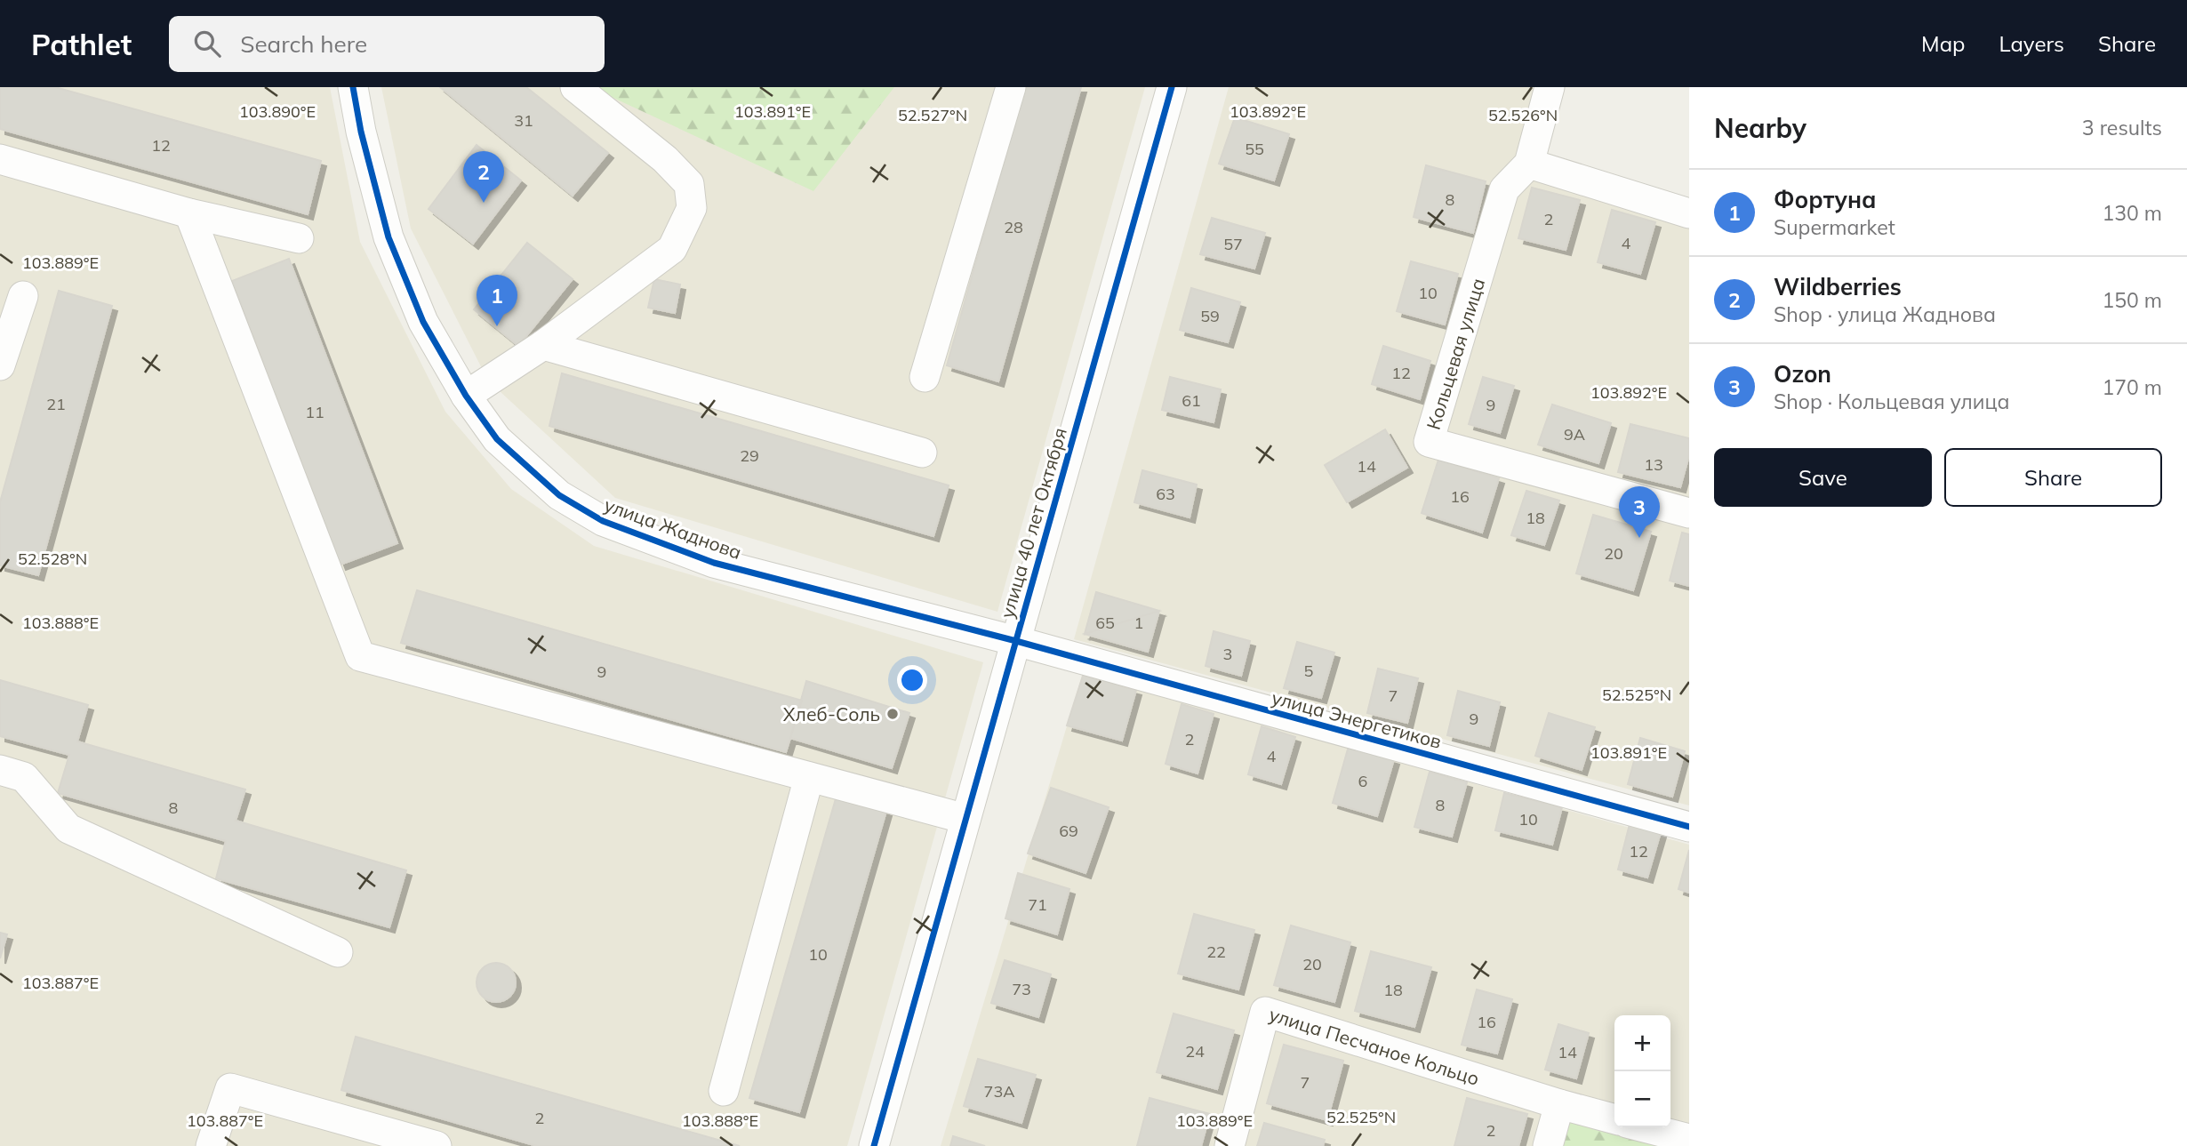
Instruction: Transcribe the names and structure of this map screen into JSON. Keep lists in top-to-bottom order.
{
  "streets": {
    "street": [
      "Кольцевая улица",
      "улица 40 лет Октября",
      "улица Жаднова",
      "улица Энергетиков",
      "улица Песчаное Кольцо"
    ]
  },
  "crossings": [
    ["улица 40 лет Октября", "улица Жаднова"],
    ["улица 40 лет Октября", "улица Энергетиков"],
    ["улица Жаднова", "улица Энергетиков"]
  ],
  "places": ["Хлеб-Соль"],
  "house_numbers": [
    "31",
    "12",
    "55",
    "8",
    "2",
    "28",
    "4",
    "57",
    "10",
    "59",
    "12",
    "61",
    "21",
    "9",
    "11",
    "9А",
    "29",
    "13",
    "14",
    "63",
    "16",
    "18",
    "20",
    "65",
    "1",
    "3",
    "5",
    "9",
    "7",
    "9",
    "2",
    "4",
    "6",
    "8",
    "8",
    "10",
    "69",
    "12",
    "71",
    "22",
    "10",
    "20",
    "73",
    "18",
    "16",
    "24",
    "14",
    "7",
    "73А",
    "2",
    "2"
  ],
  "page": {
    "header": "Pathlet",
    "search": "Search here",
    "nav": ["Map", "Layers", "Share"],
    "heading": ["Nearby", "3 results"],
    "pins": ["2", "1", "3"],
    "list": [
      {
        "mark": "1",
        "name": "Фортуна",
        "note": "Supermarket",
        "value": "130 m"
      },
      {
        "mark": "2",
        "name": "Wildberries",
        "note": "Shop · улица Жаднова",
        "value": "150 m"
      },
      {
        "mark": "3",
        "name": "Ozon",
        "note": "Shop · Кольцевая улица",
        "value": "170 m"
      }
    ],
    "buttons": ["Save", "Share"],
    "map_buttons": ["+", "−"]
  },
  "coordinates": [
    "103.890°E",
    "103.891°E",
    "103.892°E",
    "52.527°N",
    "52.526°N",
    "103.889°E",
    "52.528°N",
    "103.888°E",
    "52.525°N",
    "103.887°E"
  ]
}
